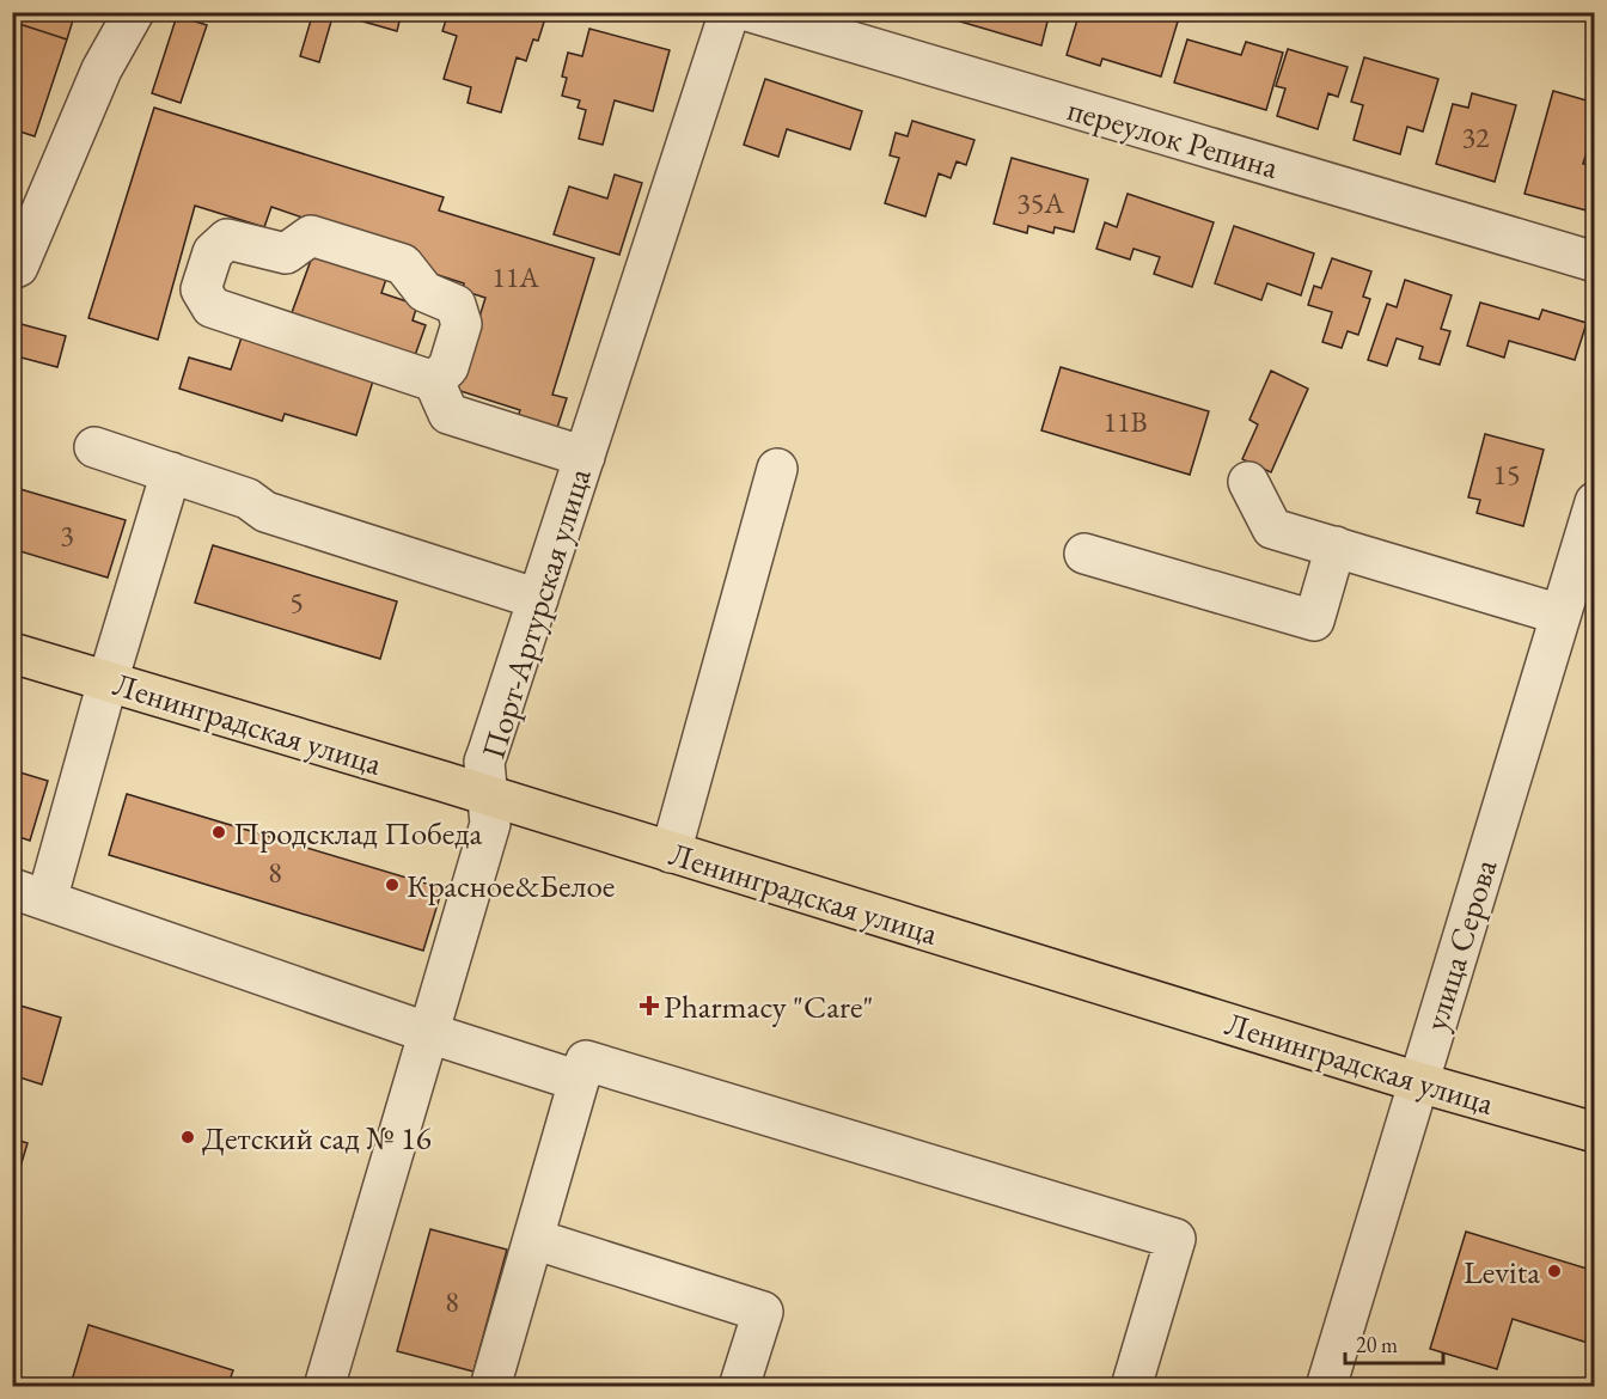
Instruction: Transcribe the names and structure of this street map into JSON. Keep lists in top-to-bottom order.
{
  "streets": {
    "main road": ["Ленинградская улица"],
    "street": ["переулок Репина", "Порт-Артурская улица", "улица Серова"]
  },
  "crossings": [
    ["Порт-Артурская улица", "Ленинградская улица"],
    ["Ленинградская улица", "улица Серова"]
  ],
  "places": {
    "other": [
      "Продсклад Победа",
      "Красное&Белое",
      "Детский сад № 16",
      "Levita"
    ],
    "health": ["Pharmacy \"Care\""]
  },
  "house_numbers": [
    "32",
    "35А",
    "11А",
    "11В",
    "15",
    "3",
    "5",
    "8",
    "8"
  ],
  "scale_bar": "20 m"
}
